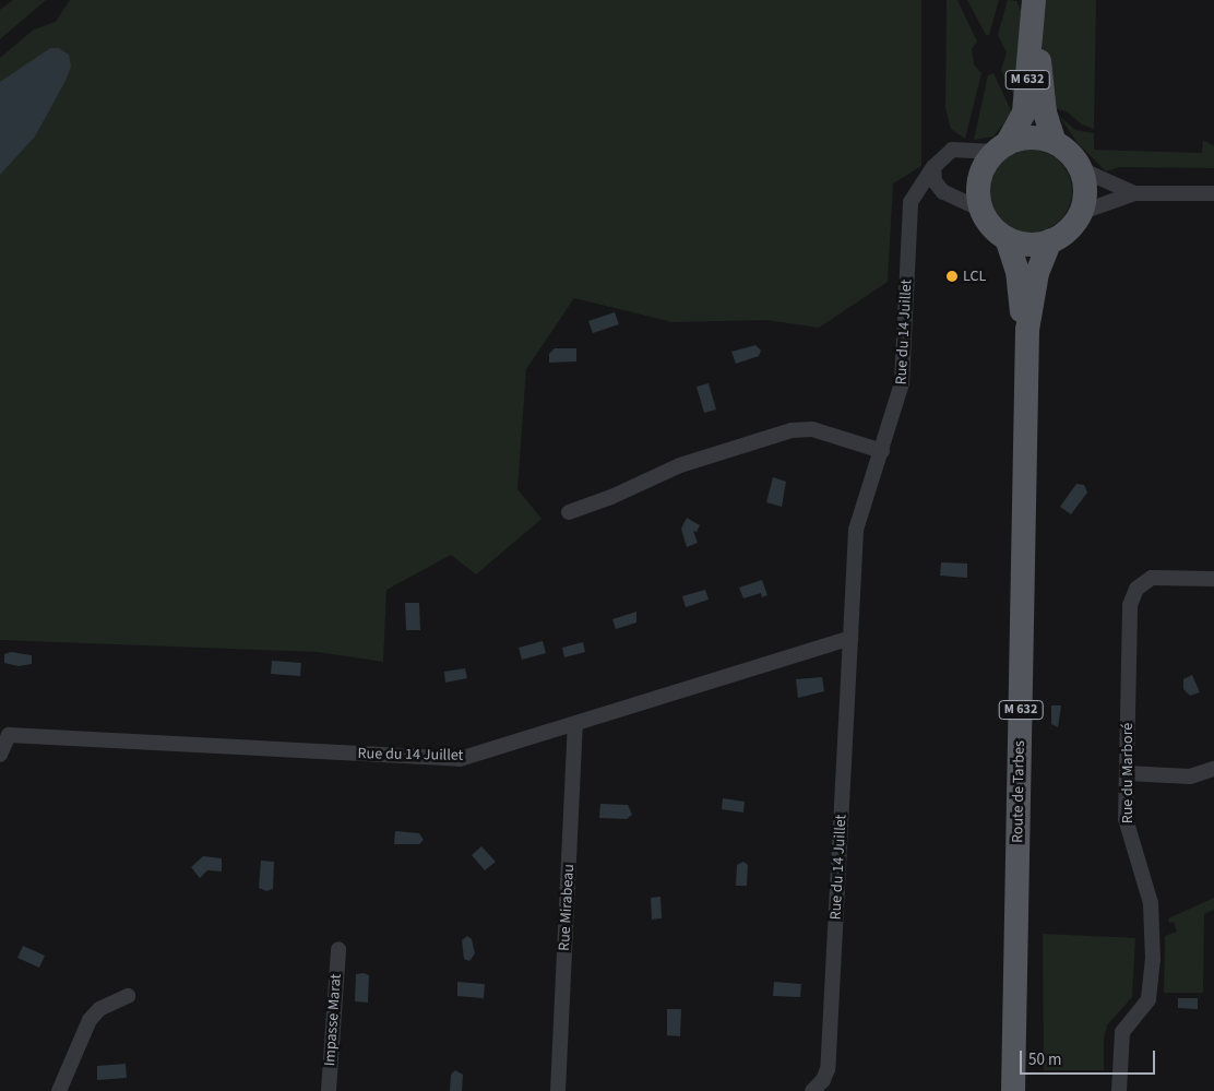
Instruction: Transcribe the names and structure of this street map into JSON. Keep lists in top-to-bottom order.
{
  "streets": {
    "main road": ["M 632", "Route de Tarbes"],
    "street": [
      "Rue du 14 Juillet",
      "Rue du Marboré",
      "Rue Mirabeau",
      "Impasse Marat"
    ]
  },
  "crossings": [
    ["M 632", "Rue du 14 Juillet"],
    ["M 632", "Route de Tarbes"],
    ["Rue du 14 Juillet", "Route de Tarbes"],
    ["Rue du 14 Juillet", "Rue Mirabeau"]
  ],
  "places": ["LCL"],
  "scale_bar": "50 m"
}
